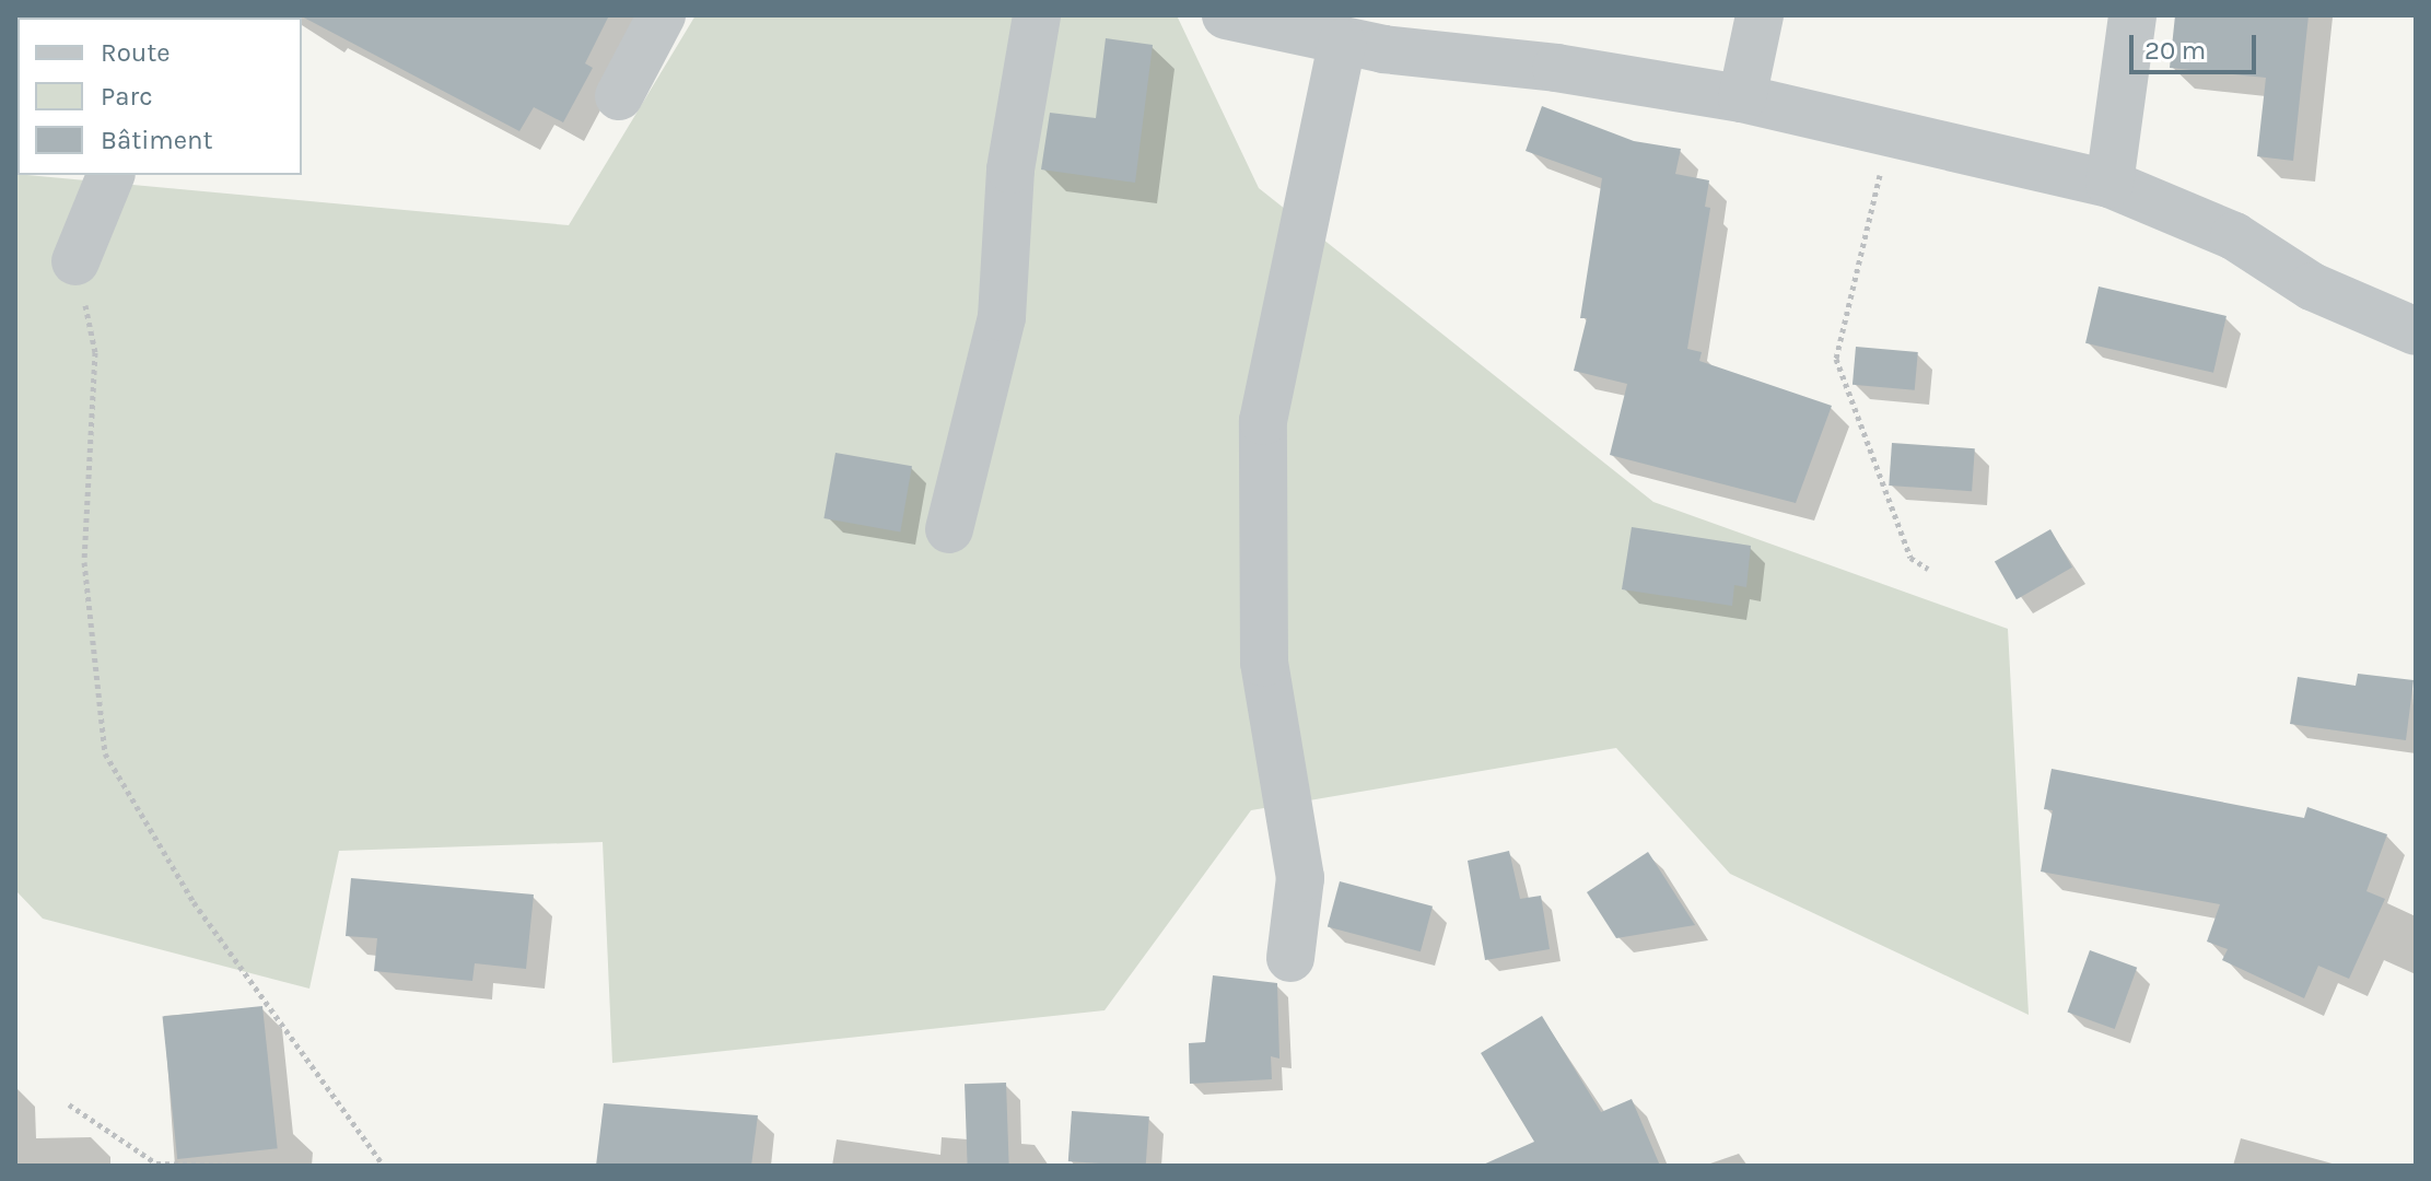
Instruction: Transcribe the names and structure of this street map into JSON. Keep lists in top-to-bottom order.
{
  "legend": ["Route", "Parc", "Bâtiment"],
  "scale_bar": "20 m"
}
